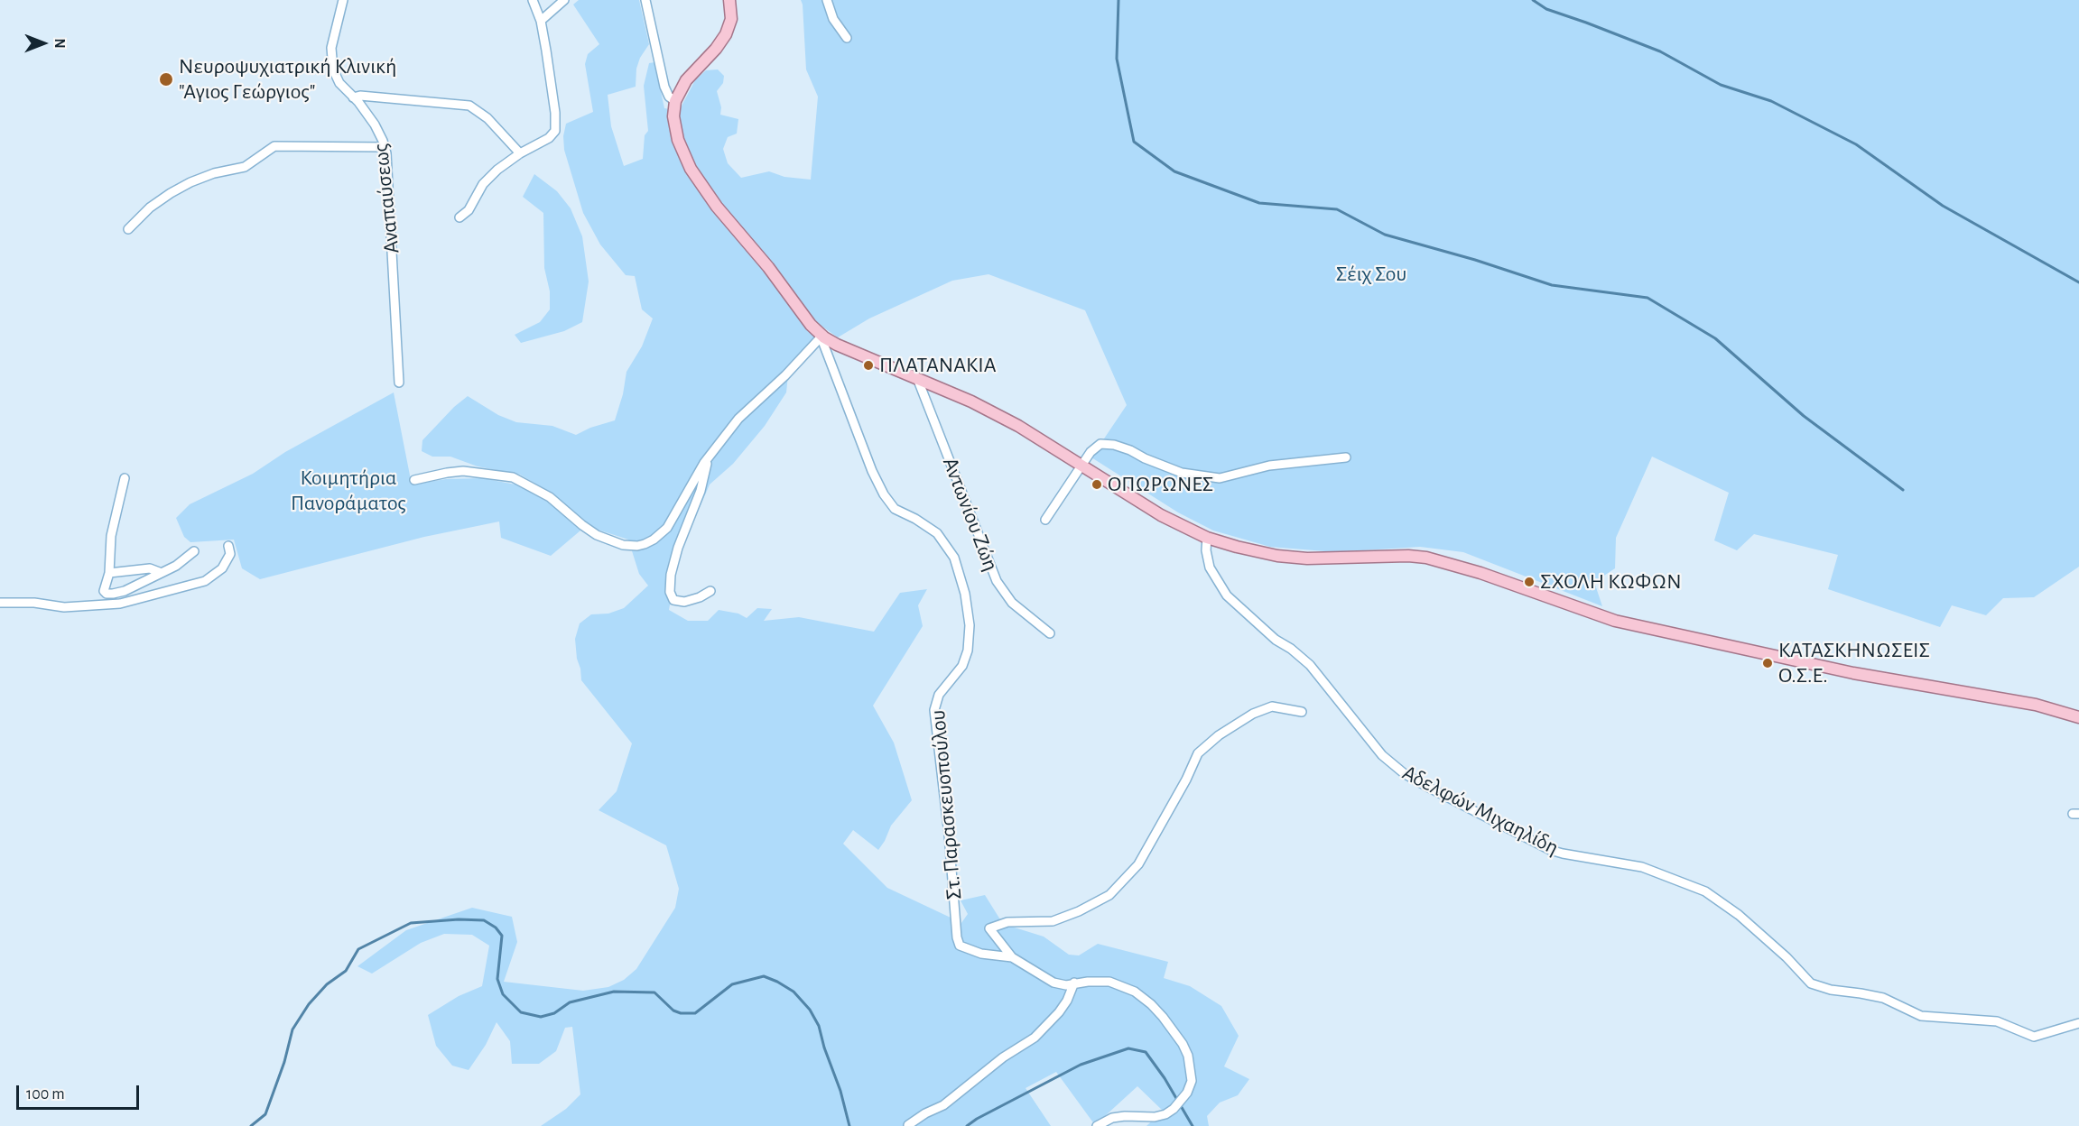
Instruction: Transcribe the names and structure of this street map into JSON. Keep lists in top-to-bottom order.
{
  "streets": {
    "street": [
      "Αναπαύσεως",
      "Αντωνίου Ζώη",
      "Στ. Παρασκευοπούλου",
      "Αδελφών Μιχαηλίδη"
    ]
  },
  "parks": ["Σέιχ Σου", "Κοιμητήρια Πανοράματος"],
  "places": [
    "Νευροψυχιατρική Κλινική \"Αγιος Γεώργιος\"",
    "ΠΛΑΤΑΝΑΚΙΑ",
    "ΟΠΩΡΩΝΕΣ",
    "ΣΧΟΛΗ ΚΩΦΩΝ",
    "ΚΑΤΑΣΚΗΝΩΣΕΙΣ Ο.Σ.Ε."
  ],
  "scale_bar": "100 m",
  "north": "right"
}
